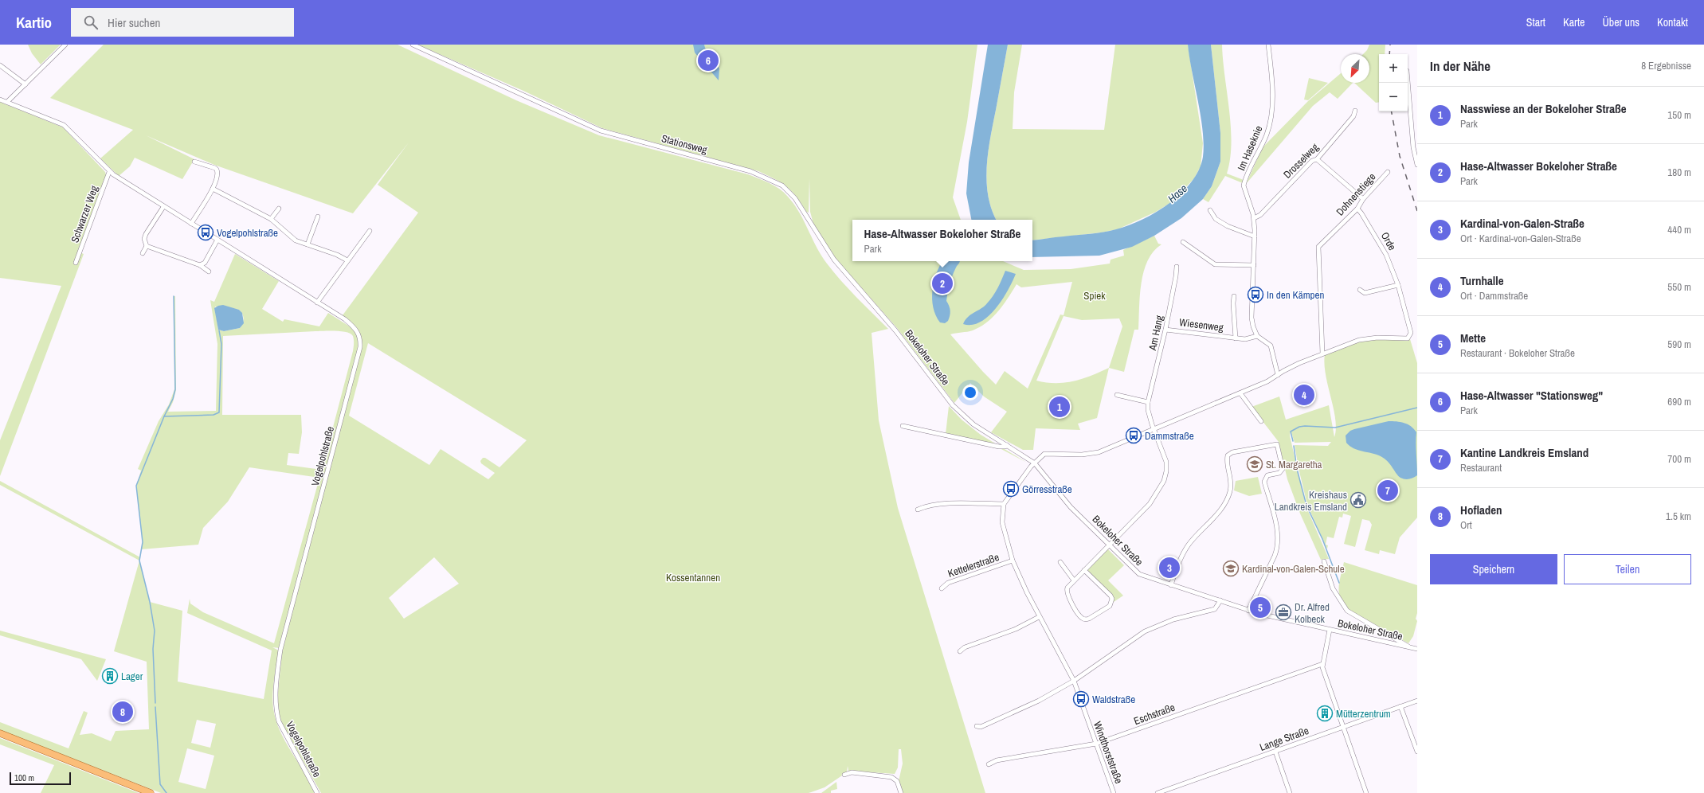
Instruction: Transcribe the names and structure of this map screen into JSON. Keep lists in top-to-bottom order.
{
  "streets": {
    "street": [
      "Stationsweg",
      "Im Haseknie",
      "Drosselweg",
      "Dohnenstiege",
      "Schwarzer Weg",
      "Orde",
      "Wiesenweg",
      "Am Hang",
      "Bokeloher Straße",
      "Vogelpohlstraße",
      "Kettelerstraße",
      "Eschstraße",
      "Lange Straße",
      "Windthorststraße"
    ]
  },
  "crossings": [
    ["Stationsweg", "Bokeloher Straße"],
    ["Im Haseknie", "Drosselweg"],
    ["Dohnenstiege", "Orde"],
    ["Schwarzer Weg", "Vogelpohlstraße"],
    ["Wiesenweg", "Am Hang"],
    ["Am Hang", "Bokeloher Straße"],
    ["Eschstraße", "Windthorststraße"]
  ],
  "water": ["Hase"],
  "parks": ["Spiek", "Kossentannen"],
  "places": {
    "bus stop": [
      "Vogelpohlstraße",
      "In den Kämpen",
      "Dammstraße",
      "Görresstraße",
      "Waldstraße"
    ],
    "school or university": ["St. Margaretha", "Kardinal-von-Galen-Schule"],
    "public building": ["Kreishaus Landkreis Emsland"],
    "office": ["Dr. Alfred Kolbeck"],
    "building": ["Lager", "Mütterzentrum"]
  },
  "scale_bar": "100 m",
  "north": "bottom left",
  "page": {
    "header": "Kartio",
    "search": "Hier suchen",
    "nav": [
      "Start",
      "Karte",
      "Über uns",
      "Kontakt"
    ],
    "heading": ["In der Nähe", "8 Ergebnisse"],
    "pins": [
      "6",
      "2",
      "4",
      "1",
      "7",
      "3",
      "5",
      "8"
    ],
    "map_buttons": ["+", "−"],
    "list": [
      {
        "mark": "1",
        "name": "Nasswiese an der Bokeloher Straße",
        "note": "Park",
        "value": "150 m"
      },
      {
        "mark": "2",
        "name": "Hase-Altwasser Bokeloher Straße",
        "note": "Park",
        "value": "180 m"
      },
      {
        "mark": "3",
        "name": "Kardinal-von-Galen-Straße",
        "note": "Ort · Kardinal-von-Galen-Straße",
        "value": "440 m"
      },
      {
        "mark": "4",
        "name": "Turnhalle",
        "note": "Ort · Dammstraße",
        "value": "550 m"
      },
      {
        "mark": "5",
        "name": "Mette",
        "note": "Restaurant · Bokeloher Straße",
        "value": "590 m"
      },
      {
        "mark": "6",
        "name": "Hase-Altwasser \"Stationsweg\"",
        "note": "Park",
        "value": "690 m"
      },
      {
        "mark": "7",
        "name": "Kantine Landkreis Emsland",
        "note": "Restaurant",
        "value": "700 m"
      },
      {
        "mark": "8",
        "name": "Hofladen",
        "note": "Ort",
        "value": "1.5 km"
      }
    ],
    "popup": ["Hase-Altwasser Bokeloher Straße", "Park"],
    "buttons": ["Speichern", "Teilen"],
    "scale": "100 m"
  }
}
